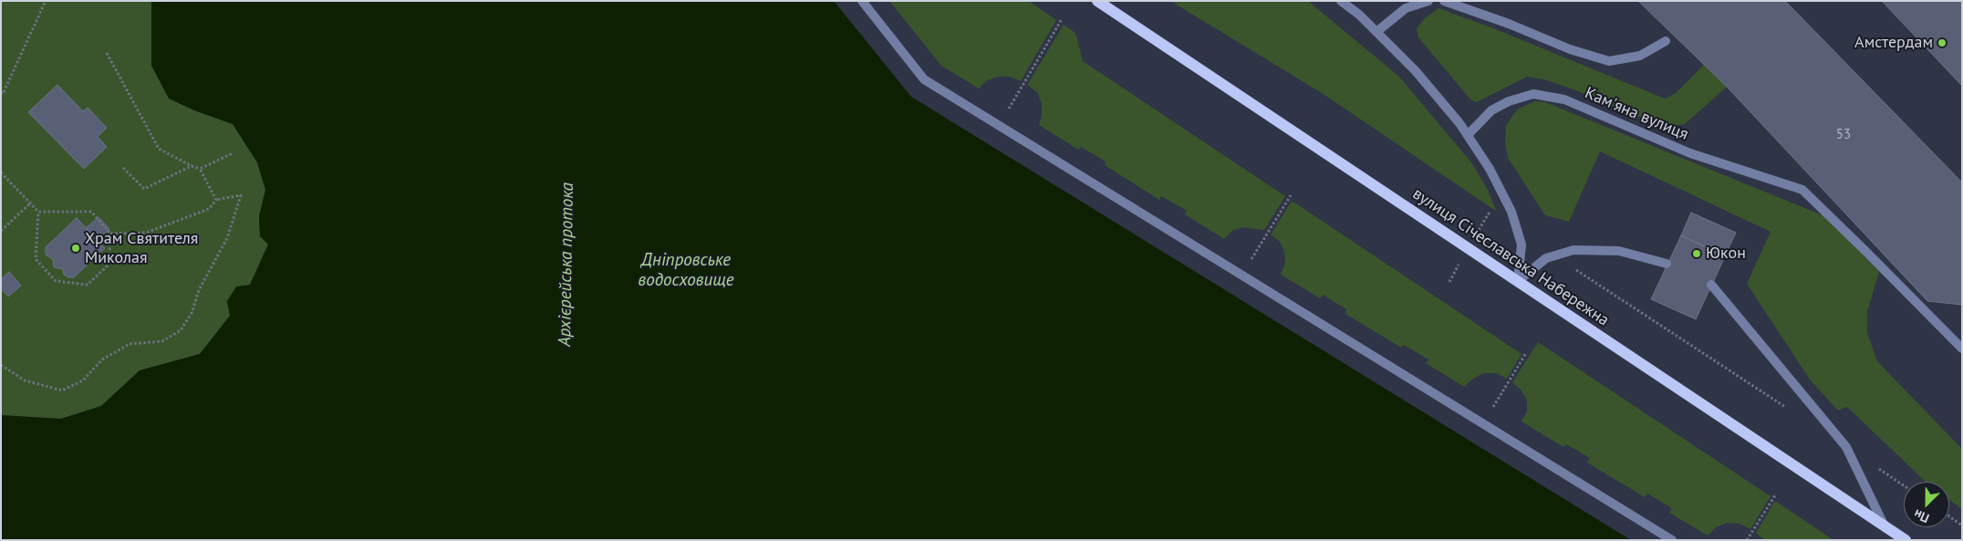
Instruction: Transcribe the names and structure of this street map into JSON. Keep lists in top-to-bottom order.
{
  "streets": {
    "main road": ["вулиця Січеславська Набережна"],
    "street": ["Кам'яна вулиця"]
  },
  "water": ["Дніпровське водосховище", "Архієрейська протока"],
  "places": ["Амстердам", "Храм Святителя Миколая", "Юкон"],
  "house_numbers": ["53"],
  "north": "bottom left"
}
